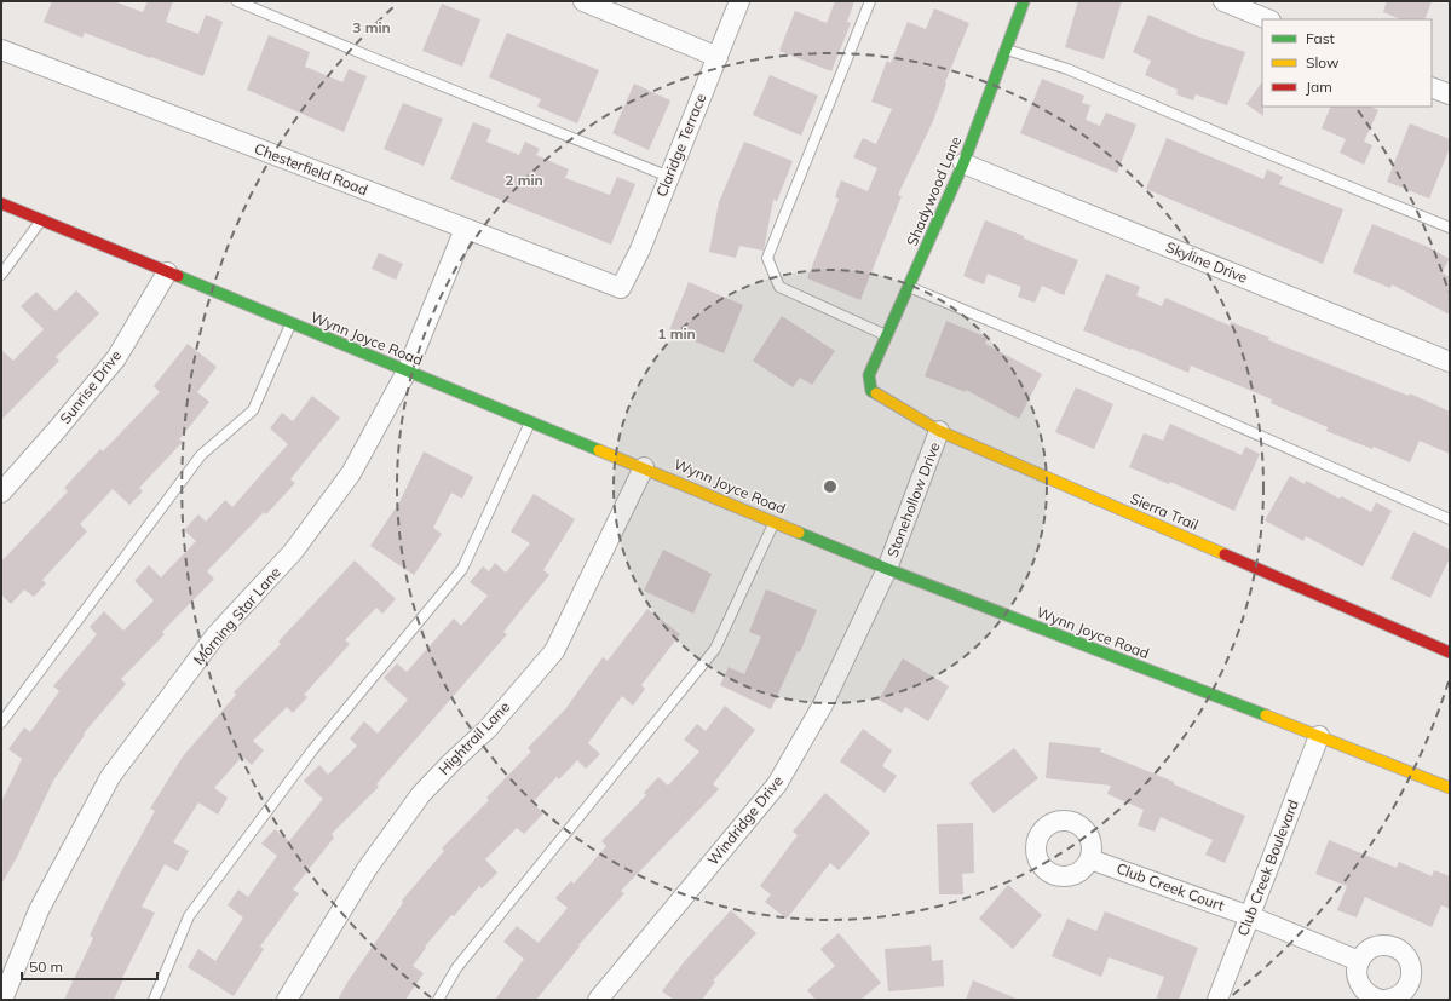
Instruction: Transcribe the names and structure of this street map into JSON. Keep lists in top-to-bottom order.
{
  "streets": {
    "street": [
      "Claridge Terrace",
      "Chesterfield Road",
      "Shadywood Lane",
      "Skyline Drive",
      "Wynn Joyce Road",
      "Sunrise Drive",
      "Stonehollow Drive",
      "Sierra Trail",
      "Morning Star Lane",
      "Hightrail Lane",
      "Windridge Drive",
      "Club Creek Boulevard",
      "Club Creek Court"
    ]
  },
  "crossings": [
    ["Claridge Terrace", "Chesterfield Road"],
    ["Chesterfield Road", "Morning Star Lane"],
    ["Shadywood Lane", "Skyline Drive"],
    ["Shadywood Lane", "Sierra Trail"],
    ["Wynn Joyce Road", "Sunrise Drive"],
    ["Wynn Joyce Road", "Stonehollow Drive"],
    ["Wynn Joyce Road", "Morning Star Lane"],
    ["Wynn Joyce Road", "Hightrail Lane"],
    ["Wynn Joyce Road", "Windridge Drive"],
    ["Wynn Joyce Road", "Club Creek Boulevard"],
    ["Stonehollow Drive", "Sierra Trail"],
    ["Stonehollow Drive", "Windridge Drive"],
    ["Club Creek Boulevard", "Club Creek Court"]
  ],
  "legend": ["Fast", "Slow", "Jam"],
  "scale_bar": "50 m",
  "rings": ["3 min", "2 min", "1 min"]
}
